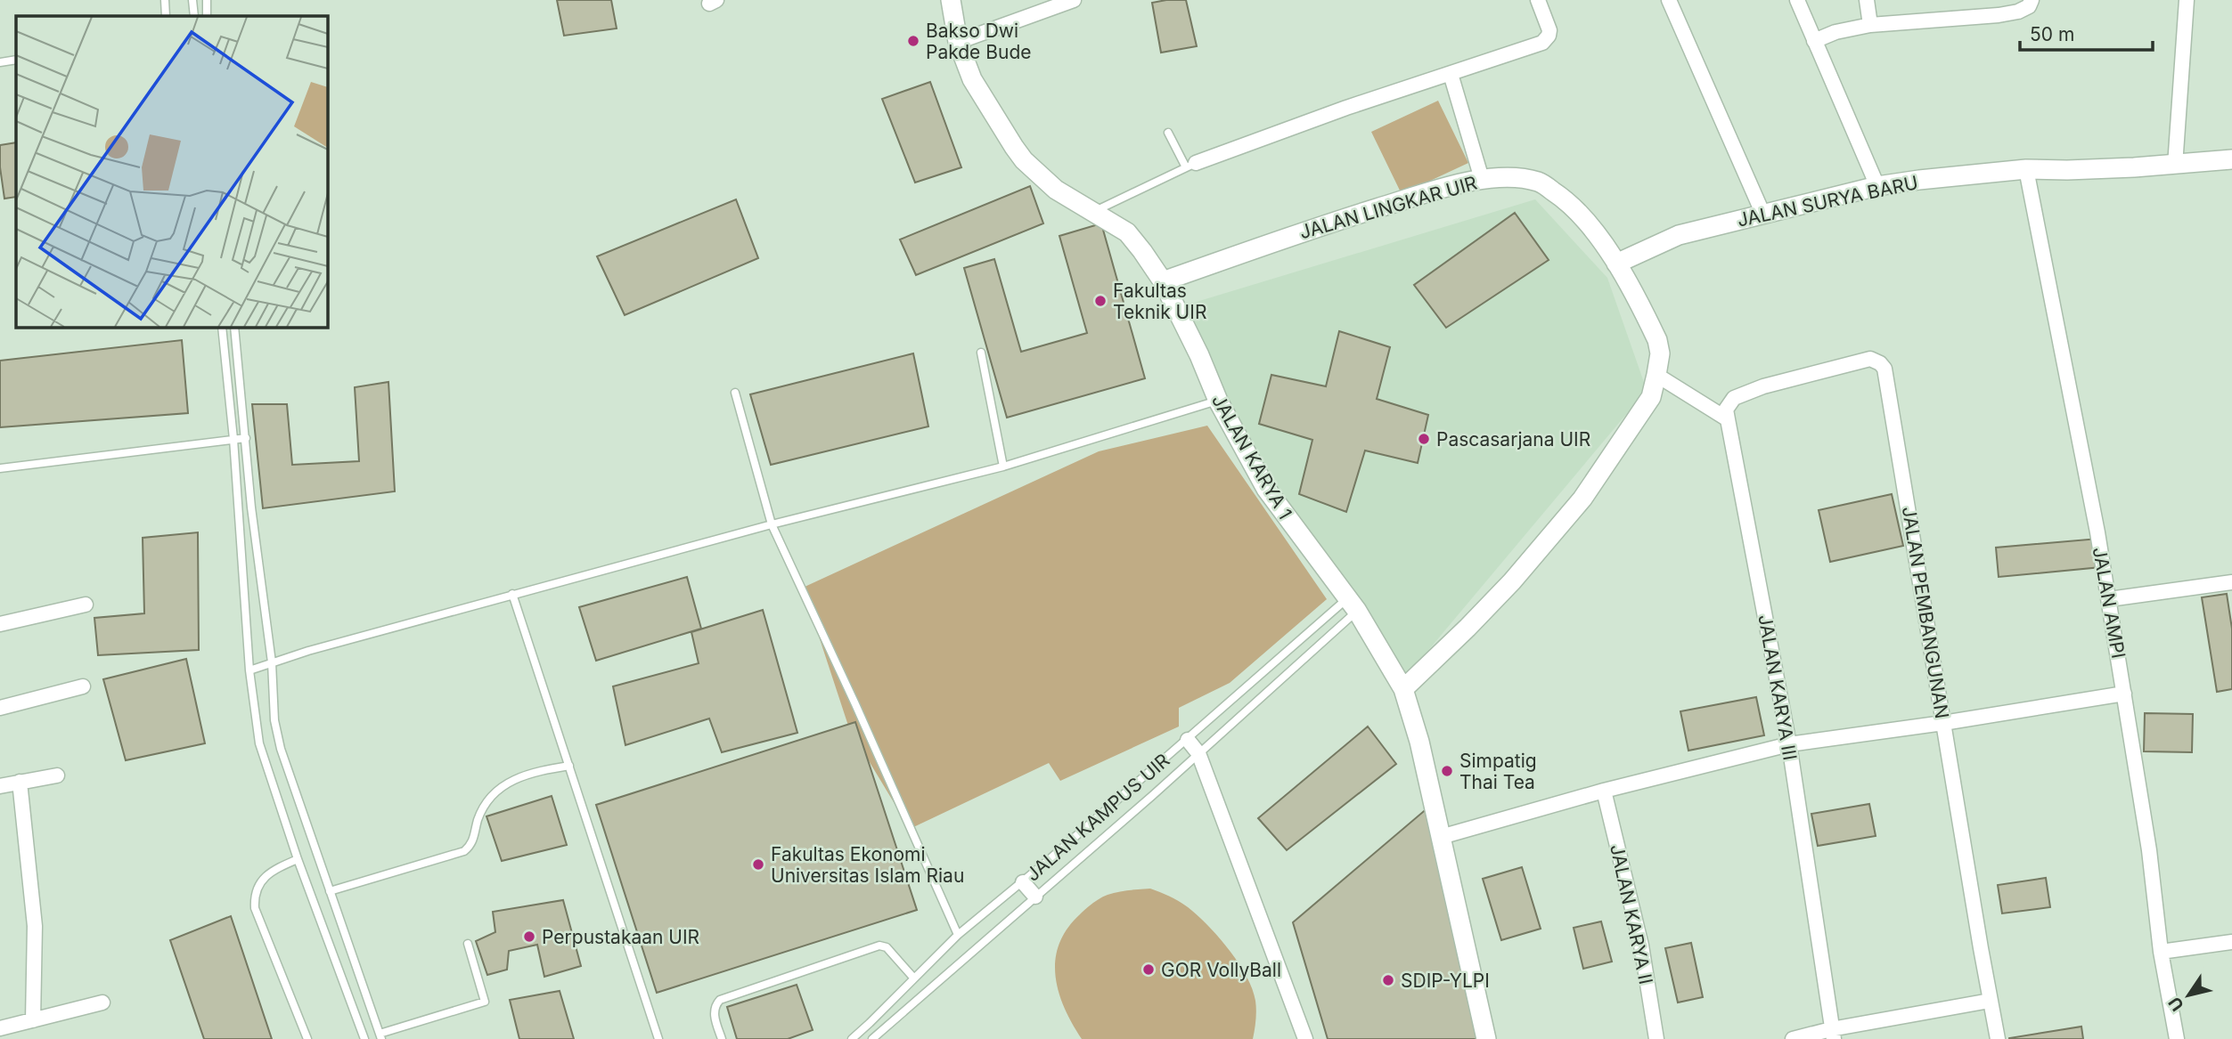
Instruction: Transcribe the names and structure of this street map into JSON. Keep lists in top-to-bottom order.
{
  "streets": {
    "street": [
      "JALAN SURYA BARU",
      "JALAN LINGKAR UIR",
      "JALAN KARYA 1",
      "JALAN AMPI",
      "JALAN PEMBANGUNAN",
      "JALAN KARYA III",
      "JALAN KARYA II"
    ],
    "lane": ["JALAN KAMPUS UIR"]
  },
  "crossings": [
    ["JALAN SURYA BARU", "JALAN LINGKAR UIR"],
    ["JALAN SURYA BARU", "JALAN AMPI"],
    ["JALAN LINGKAR UIR", "JALAN KARYA 1"],
    ["JALAN KARYA 1", "JALAN KAMPUS UIR"],
    ["JALAN PEMBANGUNAN", "JALAN KARYA III"]
  ],
  "places": [
    "Bakso Dwi Pakde Bude",
    "Fakultas Teknik UIR",
    "Pascasarjana UIR",
    "Simpatig Thai Tea",
    "Fakultas Ekonomi Universitas Islam Riau",
    "Perpustakaan UIR",
    "GOR VollyBall",
    "SDIP-YLPI"
  ],
  "scale_bar": "50 m",
  "north": "bottom left"
}
